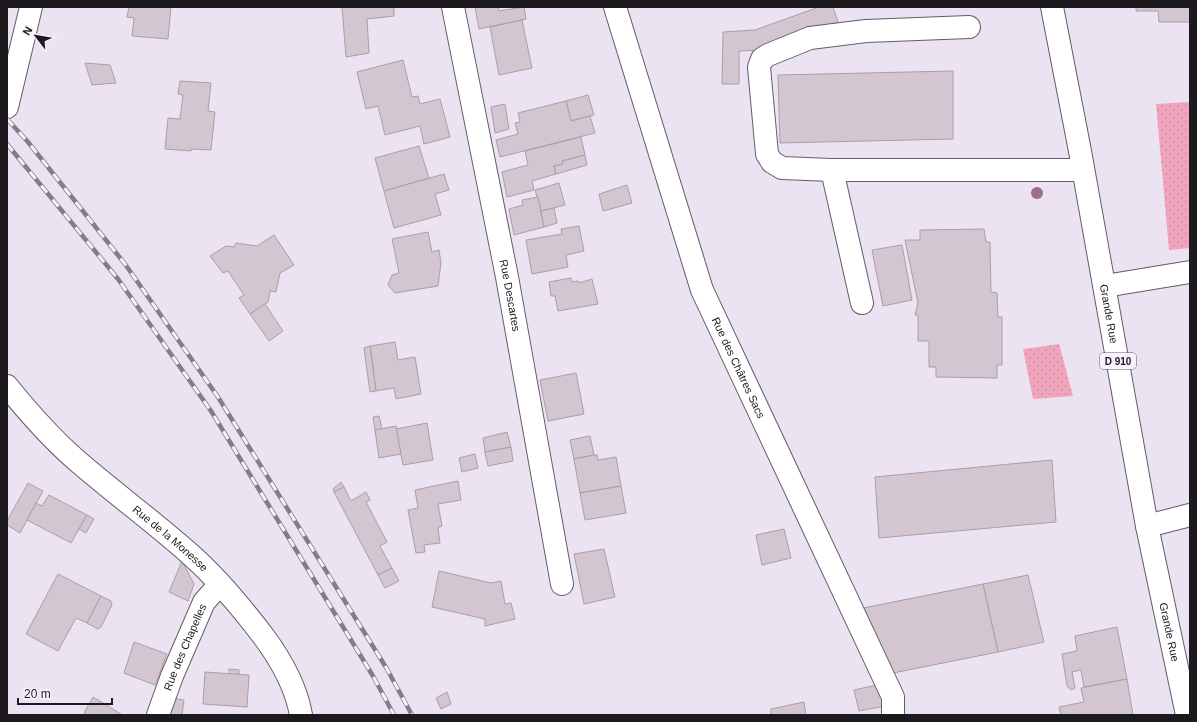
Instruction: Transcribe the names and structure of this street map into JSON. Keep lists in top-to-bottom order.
{
  "streets": {
    "street": [
      "Rue Descartes",
      "Grande Rue",
      "D 910",
      "Rue des Châtres Sacs",
      "Rue de la Monesse",
      "Rue des Chapelles"
    ]
  },
  "crossings": [
    ["Rue de la Monesse", "Rue des Chapelles"]
  ],
  "scale_bar": "20 m",
  "north": "top left"
}
